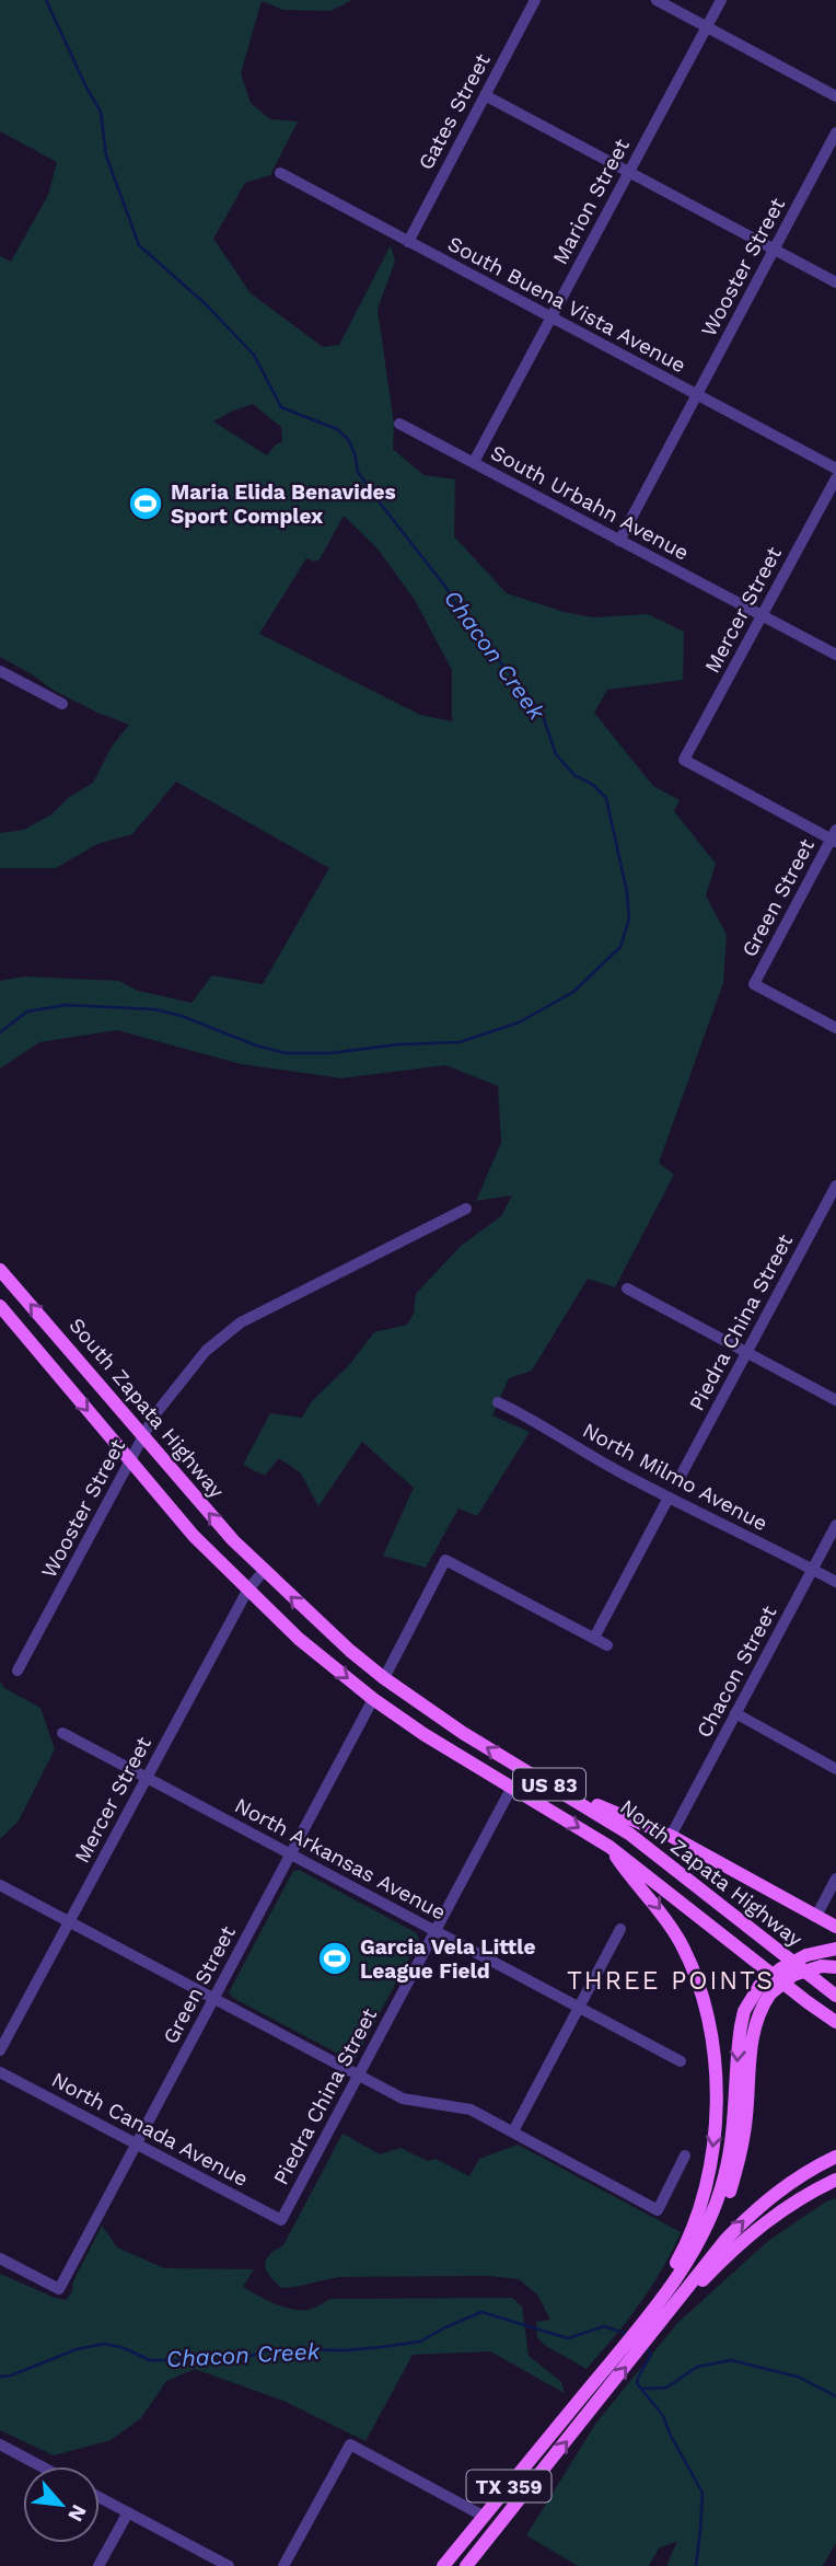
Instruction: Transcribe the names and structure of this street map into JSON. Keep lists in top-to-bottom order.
{
  "streets": {
    "main road": [
      "South Zapata Highway",
      "US 83",
      "North Zapata Highway",
      "TX 359"
    ],
    "street": [
      "Gates Street",
      "Marion Street",
      "Wooster Street",
      "South Buena Vista Avenue",
      "South Urbahn Avenue",
      "Mercer Street",
      "Green Street",
      "Piedra China Street",
      "North Milmo Avenue",
      "Chacon Street",
      "North Arkansas Avenue",
      "North Canada Avenue"
    ]
  },
  "crossings": [
    ["Gates Street", "South Buena Vista Avenue"],
    ["Marion Street", "South Buena Vista Avenue"],
    ["Marion Street", "South Urbahn Avenue"],
    ["Wooster Street", "South Buena Vista Avenue"],
    ["Wooster Street", "South Urbahn Avenue"],
    ["Wooster Street", "South Zapata Highway"],
    ["Wooster Street", "US 83"],
    ["South Urbahn Avenue", "Mercer Street"],
    ["Mercer Street", "Green Street"],
    ["Mercer Street", "South Zapata Highway"],
    ["Mercer Street", "US 83"],
    ["Mercer Street", "North Arkansas Avenue"],
    ["Mercer Street", "North Zapata Highway"],
    ["Green Street", "North Arkansas Avenue"],
    ["Green Street", "North Zapata Highway"],
    ["Green Street", "North Canada Avenue"],
    ["Piedra China Street", "North Arkansas Avenue"],
    ["Piedra China Street", "North Zapata Highway"],
    ["Piedra China Street", "North Canada Avenue"],
    ["South Zapata Highway", "North Zapata Highway"],
    ["North Milmo Avenue", "Chacon Street"],
    ["US 83", "North Zapata Highway"]
  ],
  "districts": ["THREE POINTS"],
  "water": ["Chacon Creek"],
  "places": {
    "sports": ["Maria Elida Benavides Sport Complex", "Garcia Vela Little League Field"]
  },
  "north": "bottom right"
}
